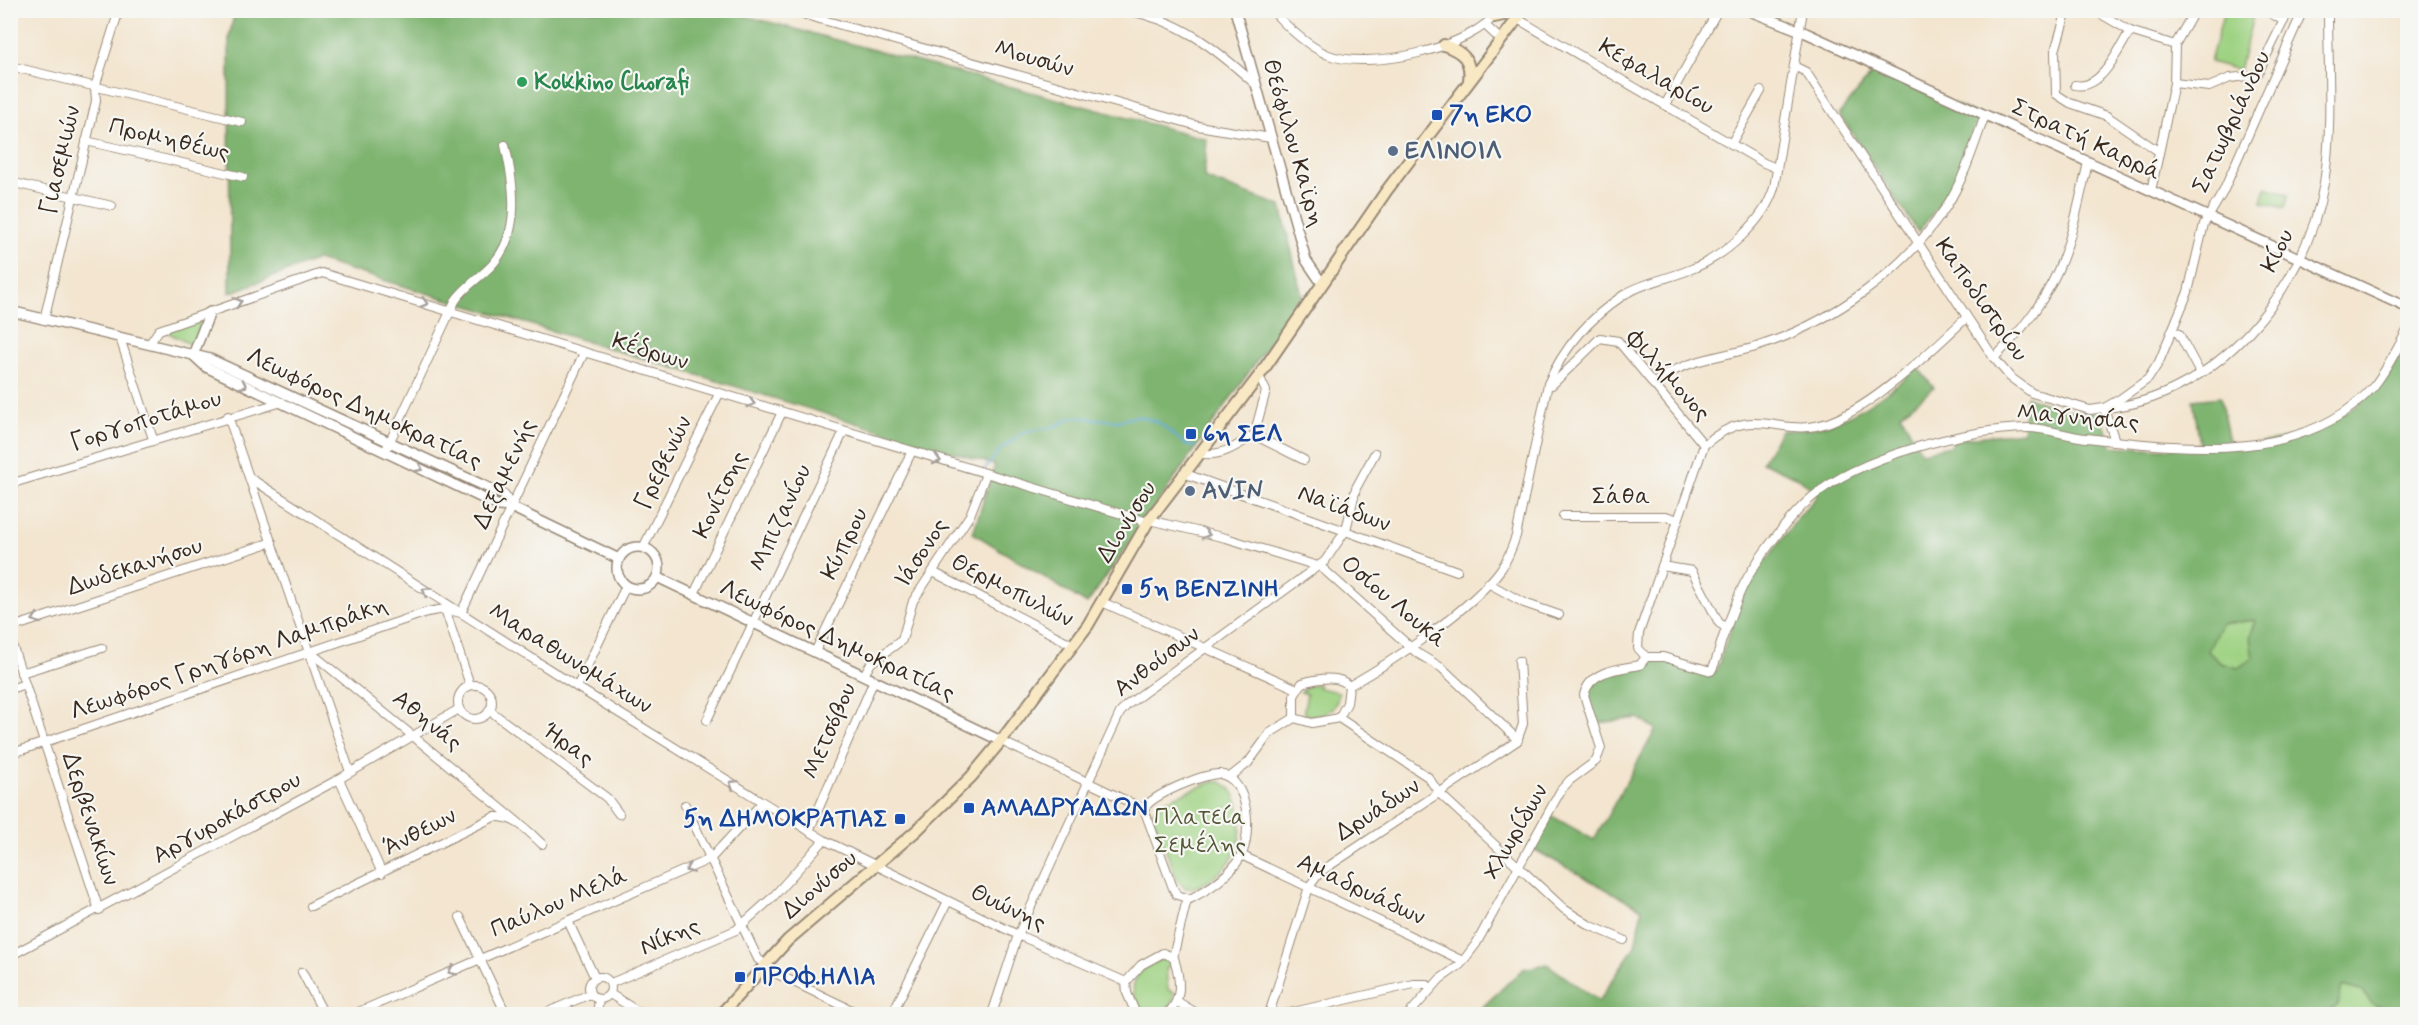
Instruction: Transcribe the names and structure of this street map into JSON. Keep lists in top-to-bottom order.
{
  "streets": {
    "main road": ["Διονύσου"],
    "street": [
      "Μουσών",
      "Κεφαλαρίου",
      "Σατωβριάνδου",
      "Προμηθέως",
      "Στρατή Καρρά",
      "Θεόφιλου Καϊρη",
      "Γιασεμιών",
      "Κίου",
      "Καποδιστρίου",
      "Κέδρων",
      "Φιλήμονος",
      "Λεωφόρος Δημοκρατίας",
      "Μαγνησίας",
      "Γοργοποτάμου",
      "Γρεβενών",
      "Δεξαμενής",
      "Κονίτσης",
      "Σάθα",
      "Ναϊάδων",
      "Μπιζανίου",
      "Κύπρου",
      "Ιάσονος",
      "Δωδεκανήσου",
      "Θερμοπυλών",
      "Οσίου Λουκά",
      "Λεωφόρος Γρηγόρη Λαμπράκη",
      "Μαραθωνομάχων",
      "Ανθούσων",
      "Αθηνάς",
      "Μετσόβου",
      "Ήρας",
      "Δρυάδων",
      "Αργυροκάστρου",
      "Δερβενακίων",
      "Άνθεων",
      "Χλωρίδων",
      "Αμαδρυάδων",
      "Παύλου Μελά",
      "Θυώνης",
      "Νίκης"
    ]
  },
  "crossings": [
    ["Μουσών", "Θεόφιλου Καϊρη"],
    ["Κεφαλαρίου", "Διονύσου"],
    ["Σατωβριάνδου", "Στρατή Καρρά"],
    ["Προμηθέως", "Γιασεμιών"],
    ["Στρατή Καρρά", "Κίου"],
    ["Θεόφιλου Καϊρη", "Διονύσου"],
    ["Γιασεμιών", "Λεωφόρος Δημοκρατίας"],
    ["Κίου", "Καποδιστρίου"],
    ["Κέδρων", "Λεωφόρος Δημοκρατίας"],
    ["Κέδρων", "Γρεβενών"],
    ["Κέδρων", "Δεξαμενής"],
    ["Κέδρων", "Κονίτσης"],
    ["Κέδρων", "Μπιζανίου"],
    ["Κέδρων", "Διονύσου"],
    ["Κέδρων", "Κύπρου"],
    ["Κέδρων", "Ιάσονος"],
    ["Κέδρων", "Οσίου Λουκά"],
    ["Λεωφόρος Δημοκρατίας", "Γοργοποτάμου"],
    ["Λεωφόρος Δημοκρατίας", "Γρεβενών"],
    ["Λεωφόρος Δημοκρατίας", "Δεξαμενής"],
    ["Λεωφόρος Δημοκρατίας", "Κονίτσης"],
    ["Λεωφόρος Δημοκρατίας", "Μπιζανίου"],
    ["Λεωφόρος Δημοκρατίας", "Διονύσου"],
    ["Λεωφόρος Δημοκρατίας", "Κύπρου"],
    ["Λεωφόρος Δημοκρατίας", "Ιάσονος"],
    ["Λεωφόρος Δημοκρατίας", "Μετσόβου"],
    ["Μαγνησίας", "Χλωρίδων"],
    ["Δεξαμενής", "Λεωφόρος Γρηγόρη Λαμπράκη"],
    ["Δεξαμενής", "Μαραθωνομάχων"],
    ["Ναϊάδων", "Διονύσου"],
    ["Ναϊάδων", "Ανθούσων"],
    ["Διονύσου", "Θερμοπυλών"],
    ["Διονύσου", "Οσίου Λουκά"],
    ["Διονύσου", "Μαραθωνομάχων"],
    ["Διονύσου", "Θυώνης"],
    ["Ιάσονος", "Θερμοπυλών"],
    ["Οσίου Λουκά", "Ανθούσων"],
    ["Οσίου Λουκά", "Δρυάδων"],
    ["Λεωφόρος Γρηγόρη Λαμπράκη", "Μαραθωνομάχων"],
    ["Λεωφόρος Γρηγόρη Λαμπράκη", "Αθηνάς"],
    ["Λεωφόρος Γρηγόρη Λαμπράκη", "Δερβενακίων"],
    ["Μαραθωνομάχων", "Μετσόβου"],
    ["Μαραθωνομάχων", "Παύλου Μελά"],
    ["Μαραθωνομάχων", "Θυώνης"],
    ["Ανθούσων", "Θυώνης"],
    ["Αθηνάς", "Αργυροκάστρου"],
    ["Αθηνάς", "Άνθεων"],
    ["Ήρας", "Αργυροκάστρου"],
    ["Δρυάδων", "Αμαδρυάδων"],
    ["Αργυροκάστρου", "Δερβενακίων"],
    ["Χλωρίδων", "Αμαδρυάδων"]
  ],
  "one_way": [
    "Κέδρων",
    "Δωδεκανήσου",
    "Οσίου Λουκά",
    "Μαραθωνομάχων",
    "Παύλου Μελά"
  ],
  "parks": ["Πλατεία Σεμέλης"],
  "places": {
    "other": ["Kokkino Chorafi", "ΕΛΙΝΟΙΛ", "AVIN"],
    "transit": [
      "7η ΕΚΟ",
      "6η ΣΕΛ",
      "5η ΒΕΝΖΙΝΗ",
      "ΑΜΑΔΡΥΑΔΩΝ",
      "5η ΔΗΜΟΚΡΑΤΙΑΣ",
      "ΠΡΟΦ.ΗΛΙΑ"
    ]
  }
}
